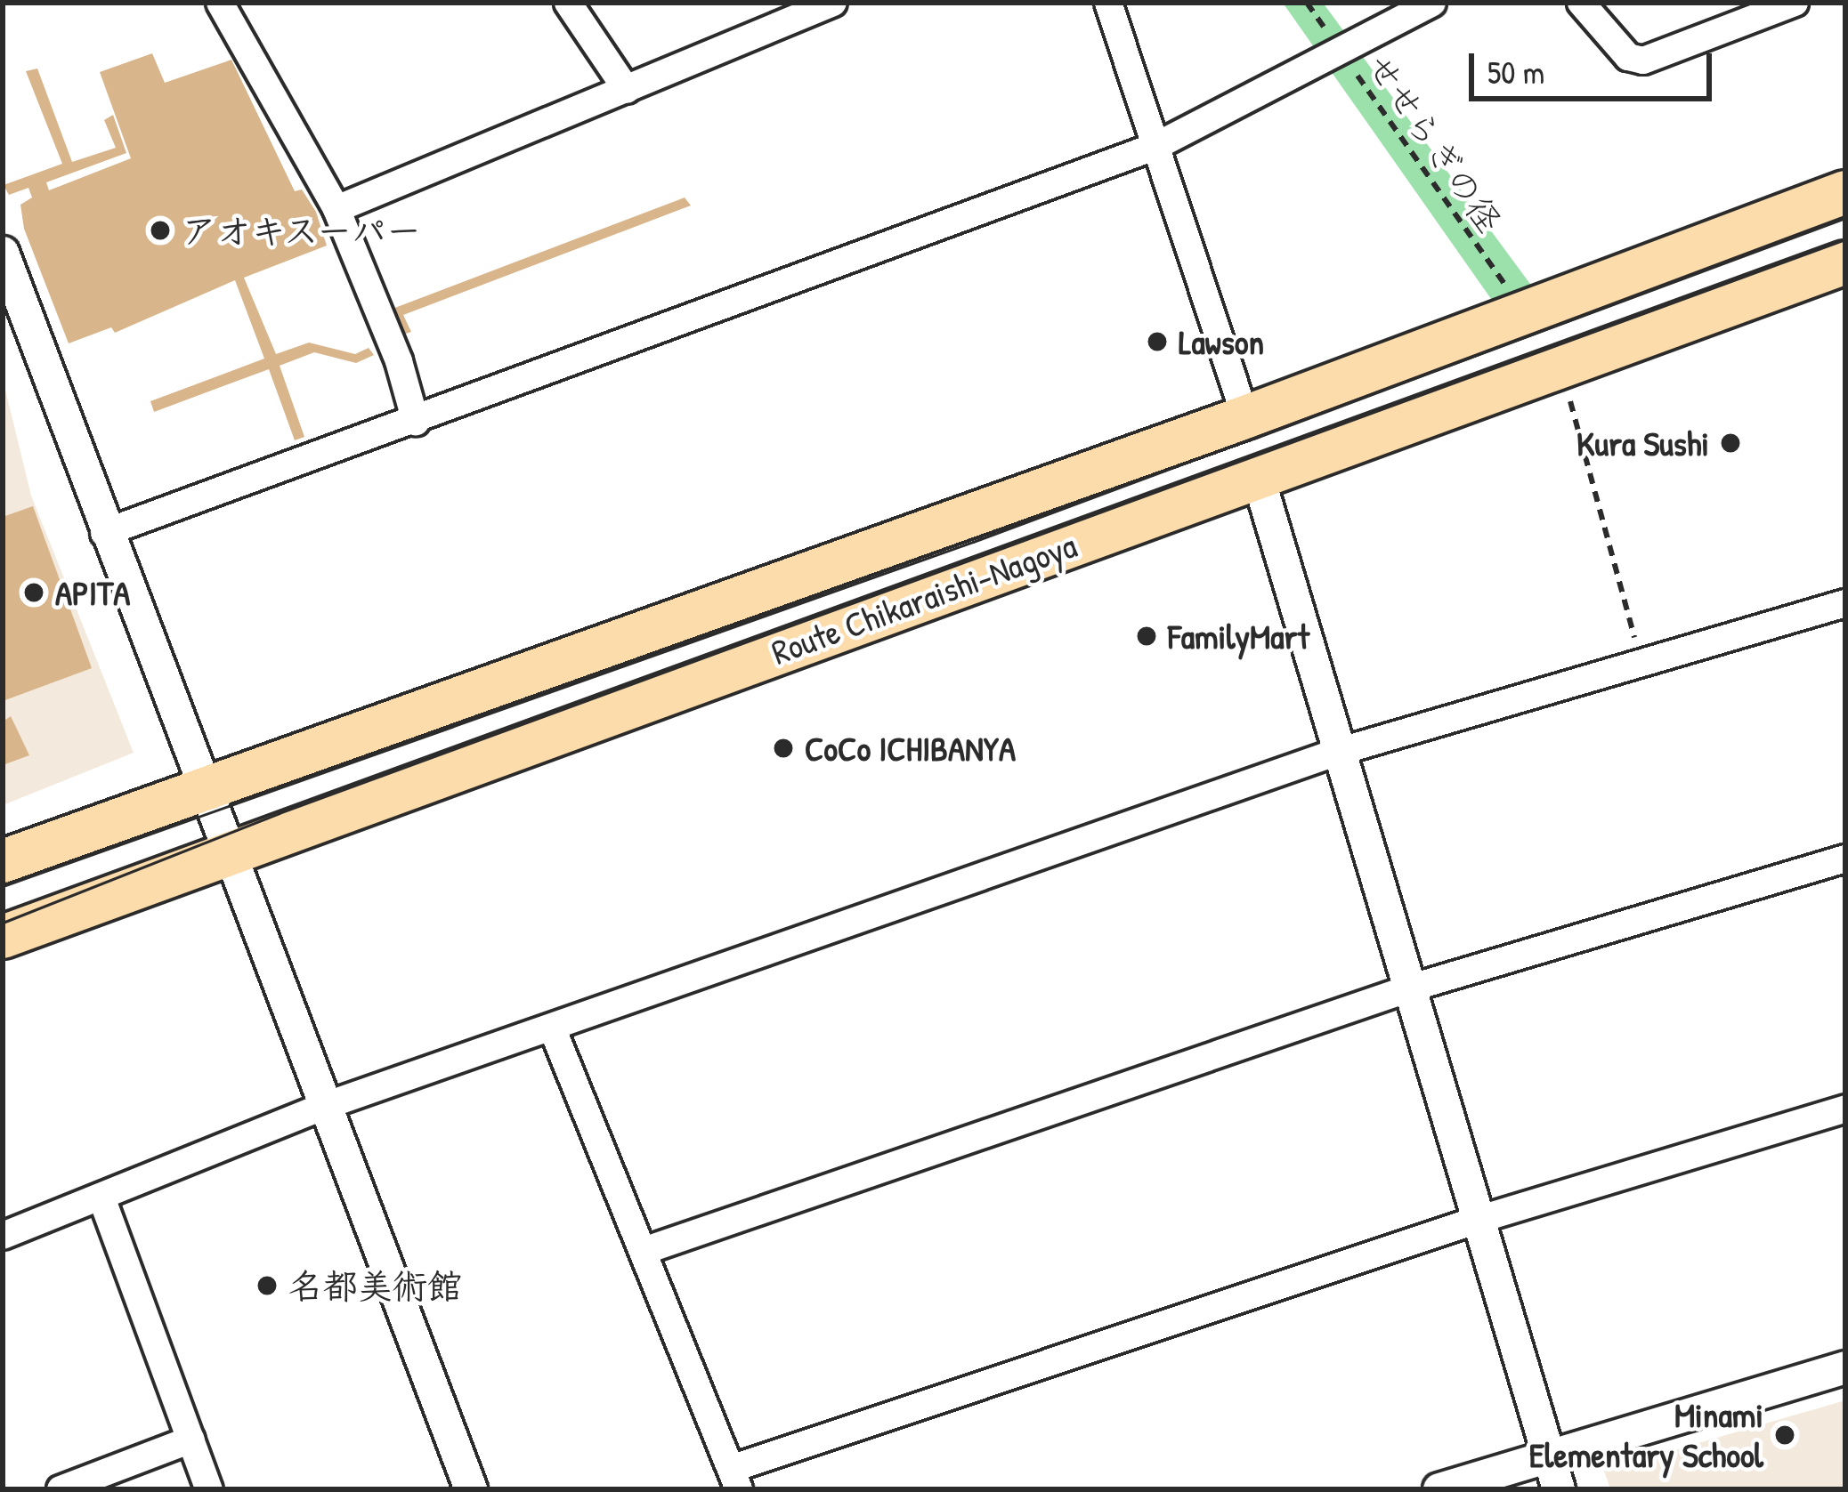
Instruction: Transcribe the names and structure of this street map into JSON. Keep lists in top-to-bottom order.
{
  "streets": {
    "main road": ["Route Chikaraishi-Nagoya"],
    "path": ["せせらぎの径"]
  },
  "crossings": [
    ["せせらぎの径", "Route Chikaraishi-Nagoya"]
  ],
  "places": [
    "アオキスーパー",
    "Lawson",
    "Kura Sushi",
    "APITA",
    "FamilyMart",
    "CoCo ICHIBANYA",
    "名都美術館",
    "Minami Elementary School"
  ],
  "scale_bar": "50 m"
}
